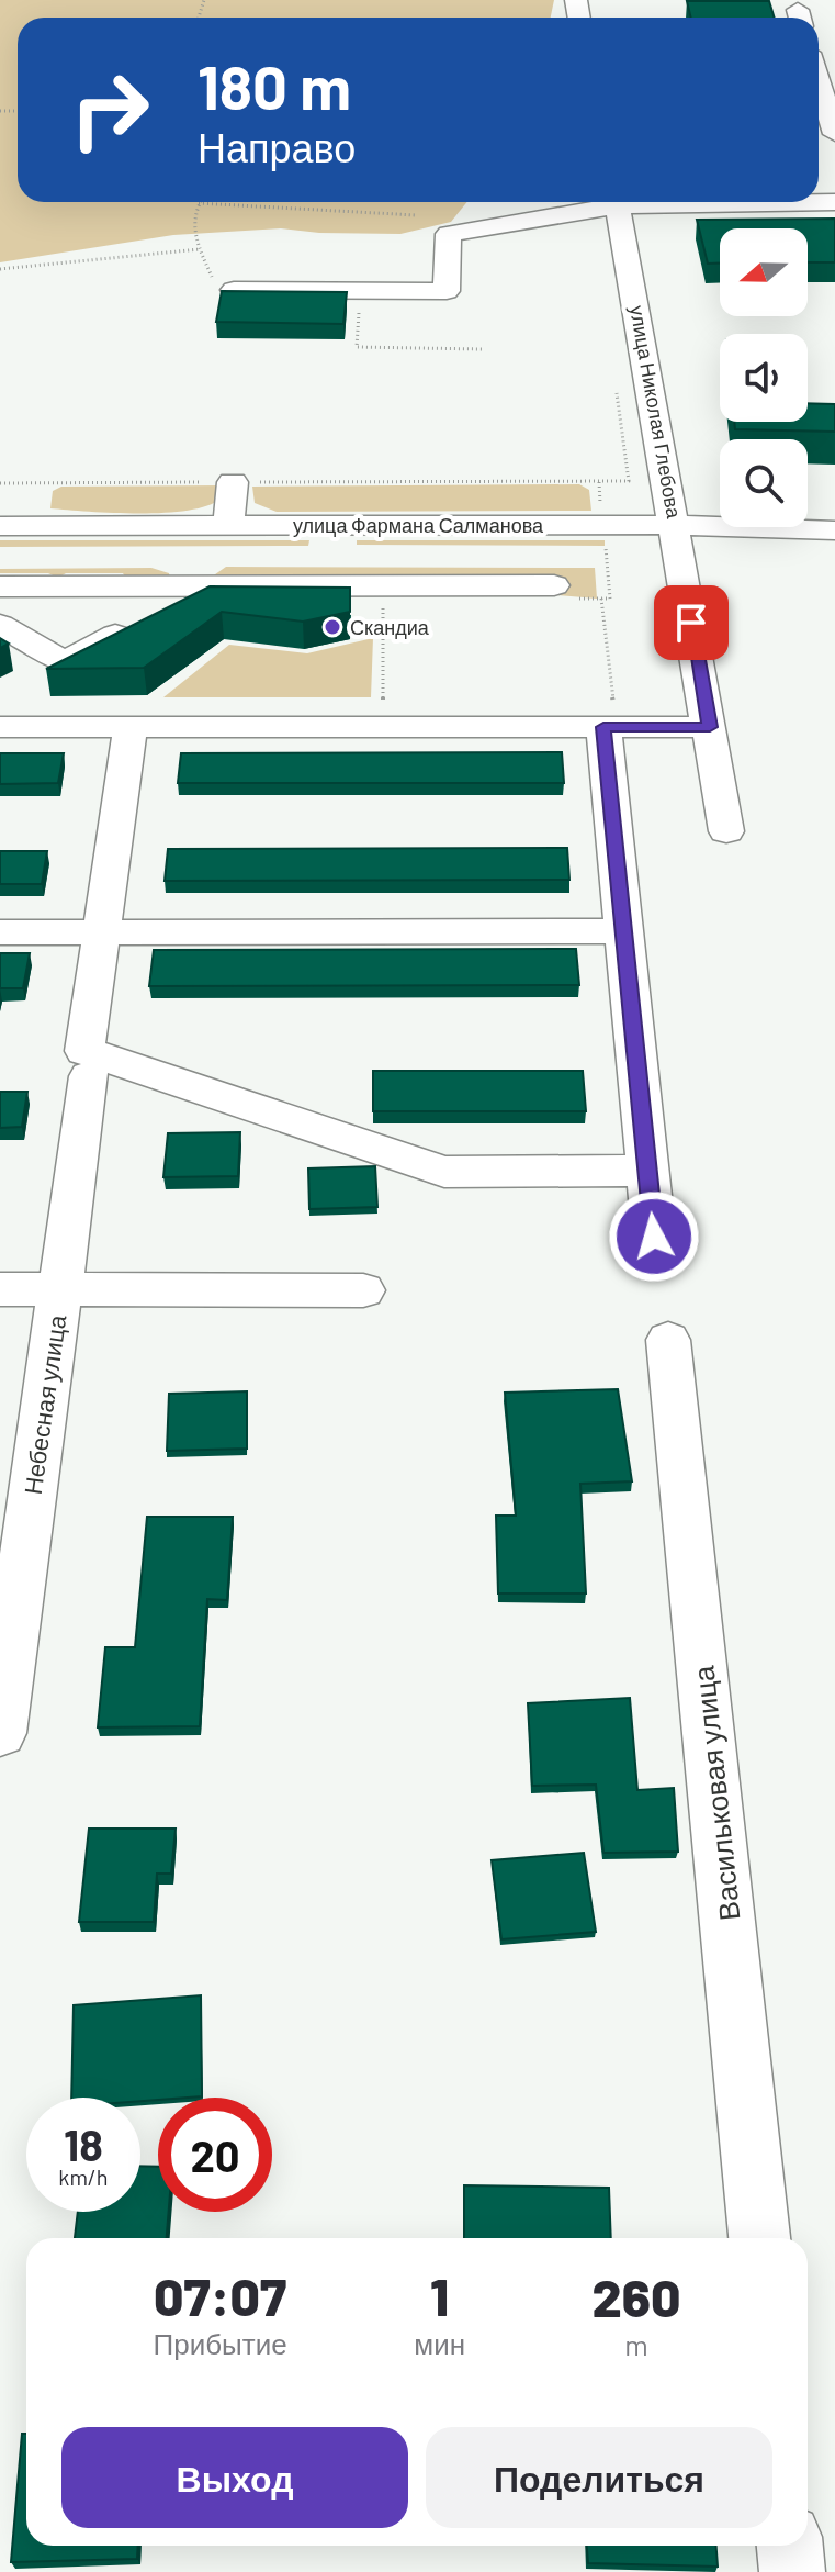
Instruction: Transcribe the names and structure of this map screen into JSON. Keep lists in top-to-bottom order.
{
  "streets": {
    "street": [
      "улица Николая Глебова",
      "улица Фармана Салманова",
      "Небесная улица",
      "Васильковая улица"
    ]
  },
  "crossings": [
    ["улица Николая Глебова", "улица Фармана Салманова"]
  ],
  "places": ["Скандиа"],
  "north": "left",
  "page": {
    "turn": ["180 m", "Направо"],
    "speed": "18 km/h",
    "limit": "20",
    "eta": [
      "07:07",
      "Прибытие",
      "1",
      "мин",
      "260",
      "m"
    ],
    "buttons": ["Выход", "Поделиться"]
  }
}
